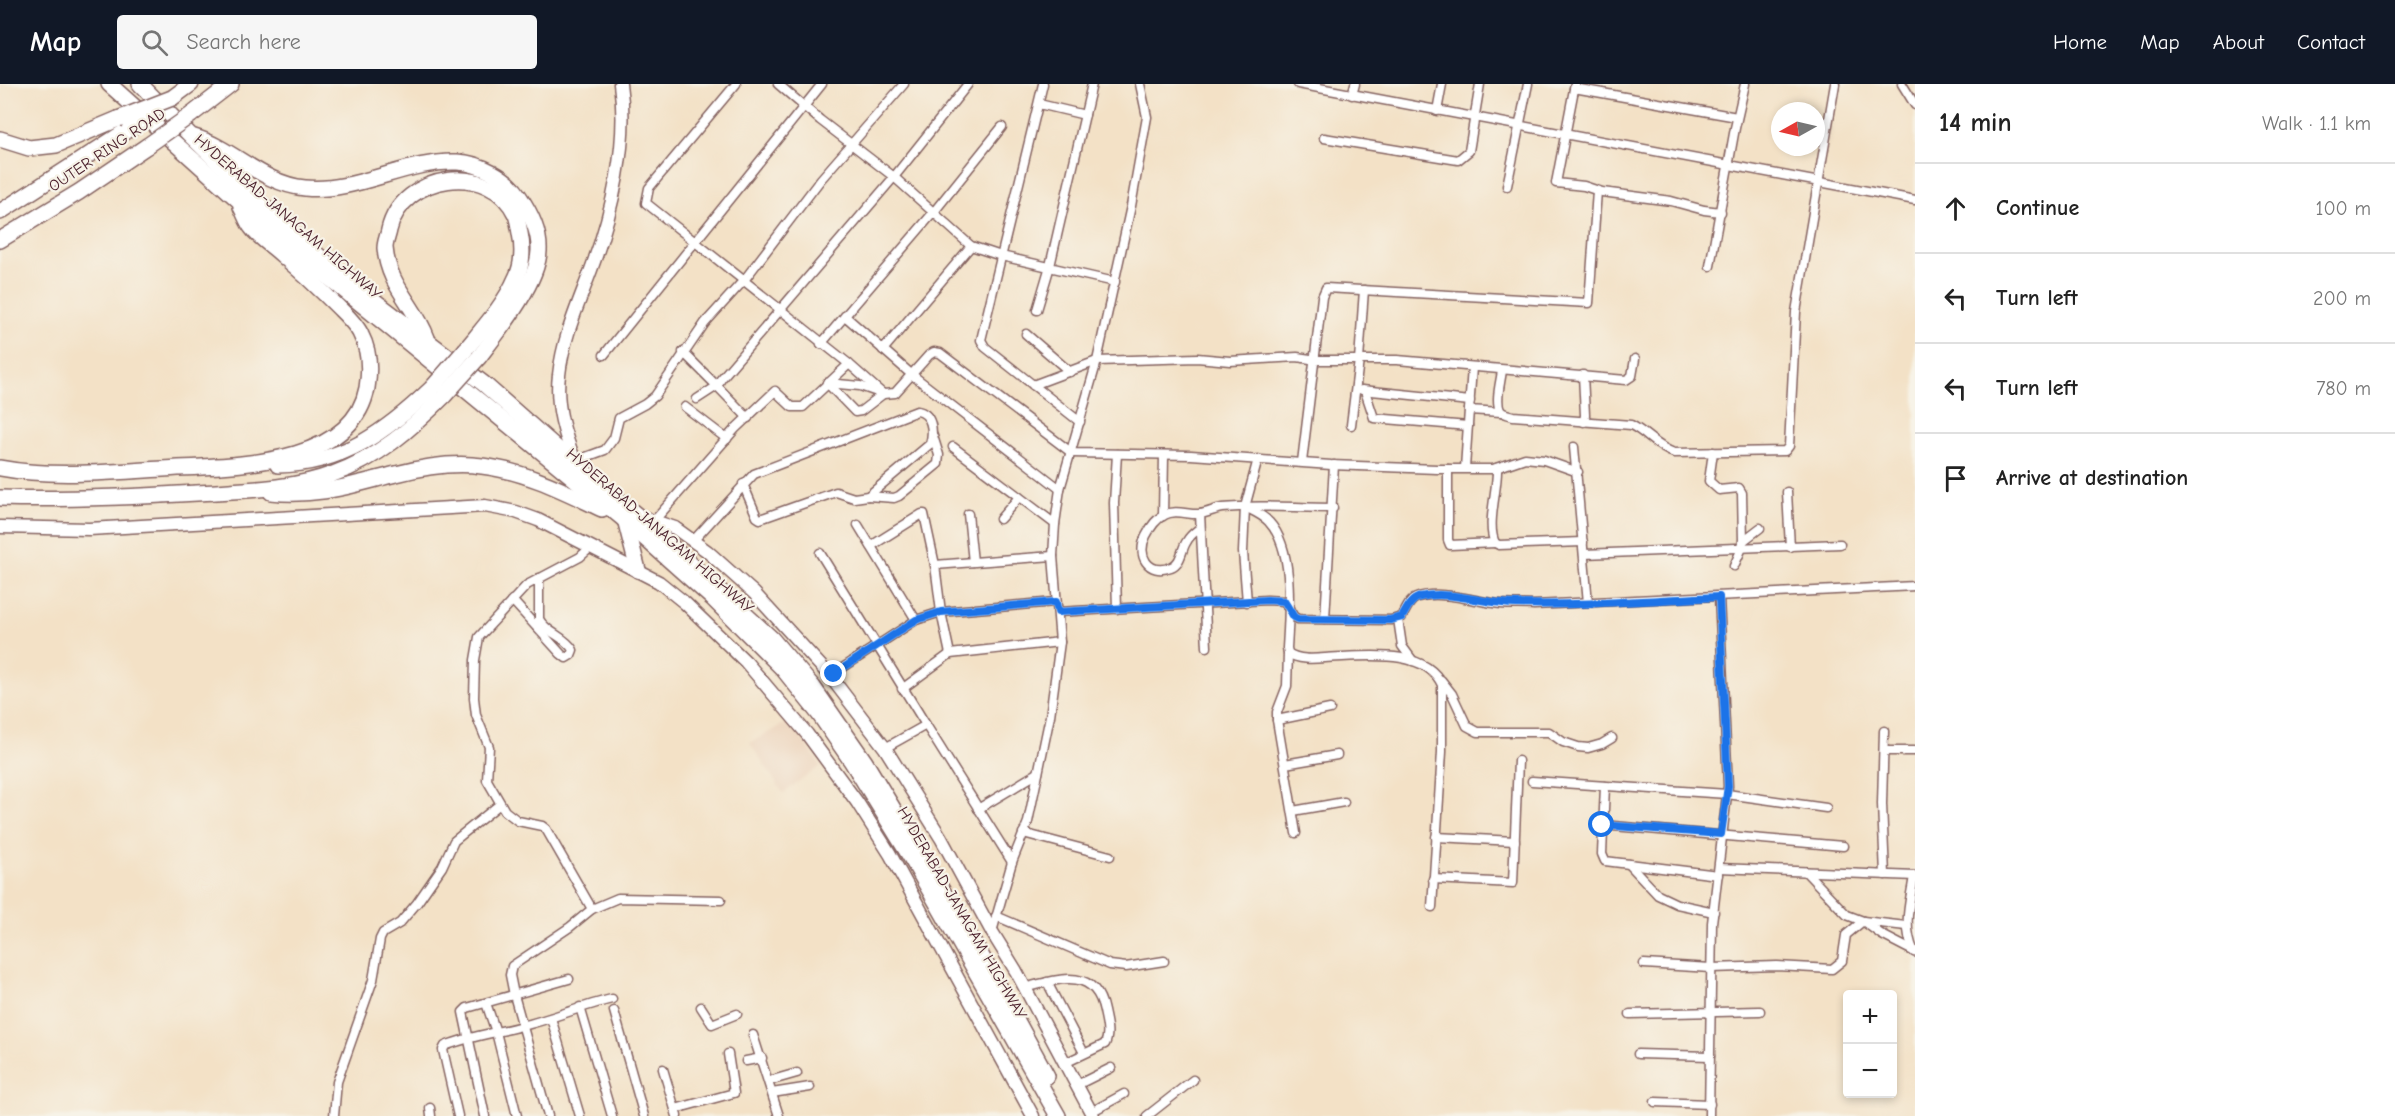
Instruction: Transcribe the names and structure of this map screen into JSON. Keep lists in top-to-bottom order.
{
  "streets": {
    "highway": ["OUTER RING ROAD", "HYDERABAD-JANAGAM HIGHWAY"]
  },
  "north": "left",
  "page": {
    "header": "Map",
    "search": "Search here",
    "nav": [
      "Home",
      "Map",
      "About",
      "Contact"
    ],
    "heading": ["14 min", "Walk · 1.1 km"],
    "list": [
      ["Continue", "100 m"],
      ["Turn left", "200 m"],
      ["Turn left", "780 m"],
      "Arrive at destination"
    ],
    "map_buttons": ["+", "−"]
  }
}
